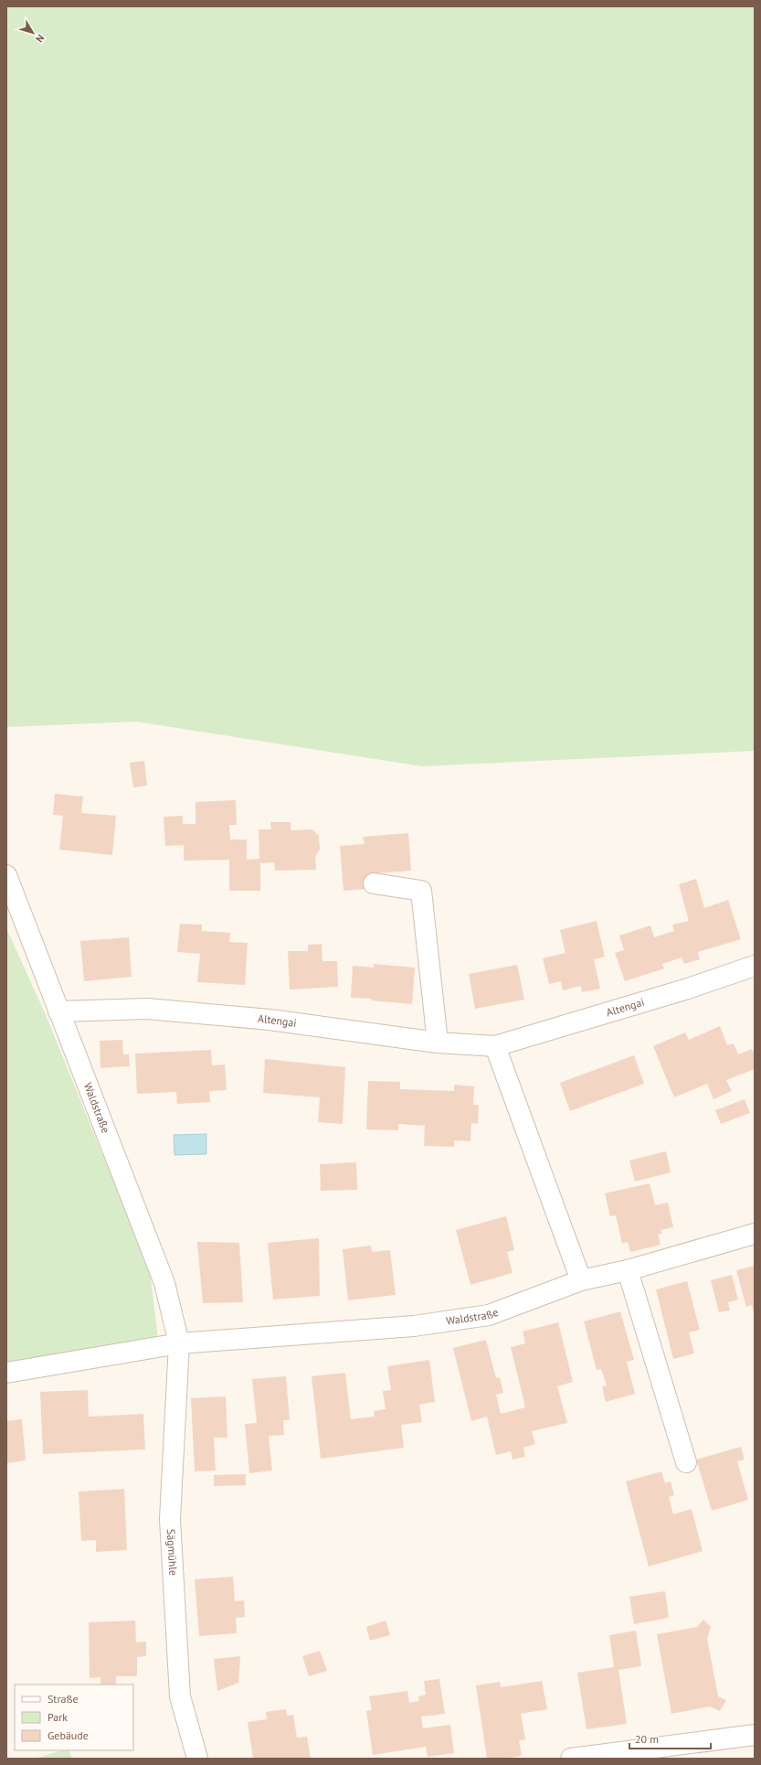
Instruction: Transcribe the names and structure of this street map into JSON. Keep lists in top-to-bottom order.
{
  "streets": {
    "street": ["Altengai", "Waldstraße", "Sägmühle"]
  },
  "crossings": [
    ["Altengai", "Waldstraße"],
    ["Waldstraße", "Sägmühle"]
  ],
  "legend": ["Straße", "Park", "Gebäude"],
  "scale_bar": "20 m",
  "north": "bottom right"
}
